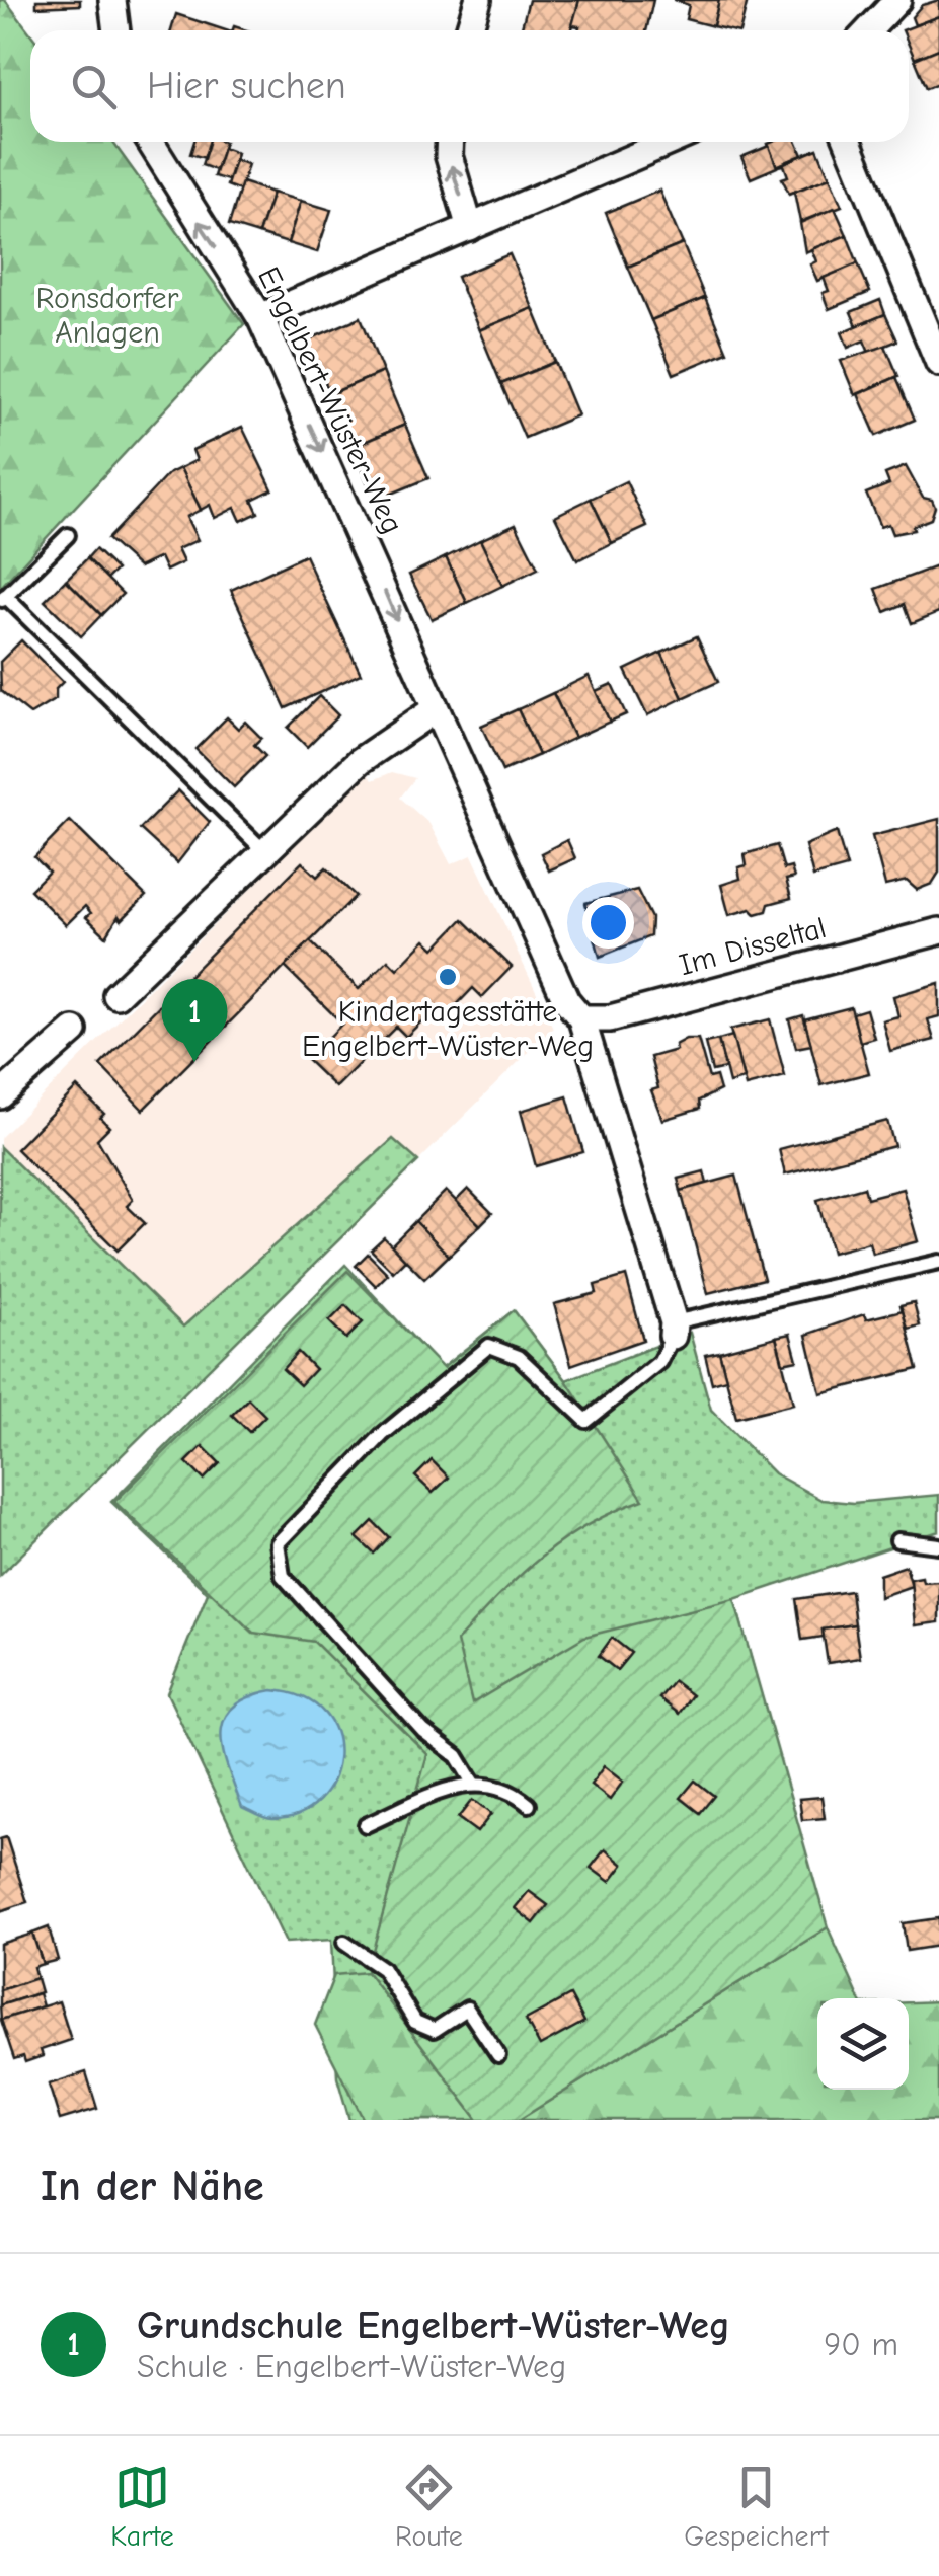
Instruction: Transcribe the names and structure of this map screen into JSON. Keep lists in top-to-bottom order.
{
  "streets": {
    "street": ["Engelbert-Wüster-Weg", "Im Disseltal"]
  },
  "crossings": [
    ["Engelbert-Wüster-Weg", "Im Disseltal"]
  ],
  "parks": ["Ronsdorfer Anlagen"],
  "places": ["Kindertagesstätte Engelbert-Wüster-Weg"],
  "page": {
    "search": "Hier suchen",
    "pins": "1",
    "heading": "In der Nähe",
    "list": [
      {
        "mark": "1",
        "name": "Grundschule Engelbert-Wüster-Weg",
        "note": "Schule · Engelbert-Wüster-Weg",
        "value": "90 m"
      }
    ],
    "nav": ["Karte", "Route", "Gespeichert"]
  }
}
